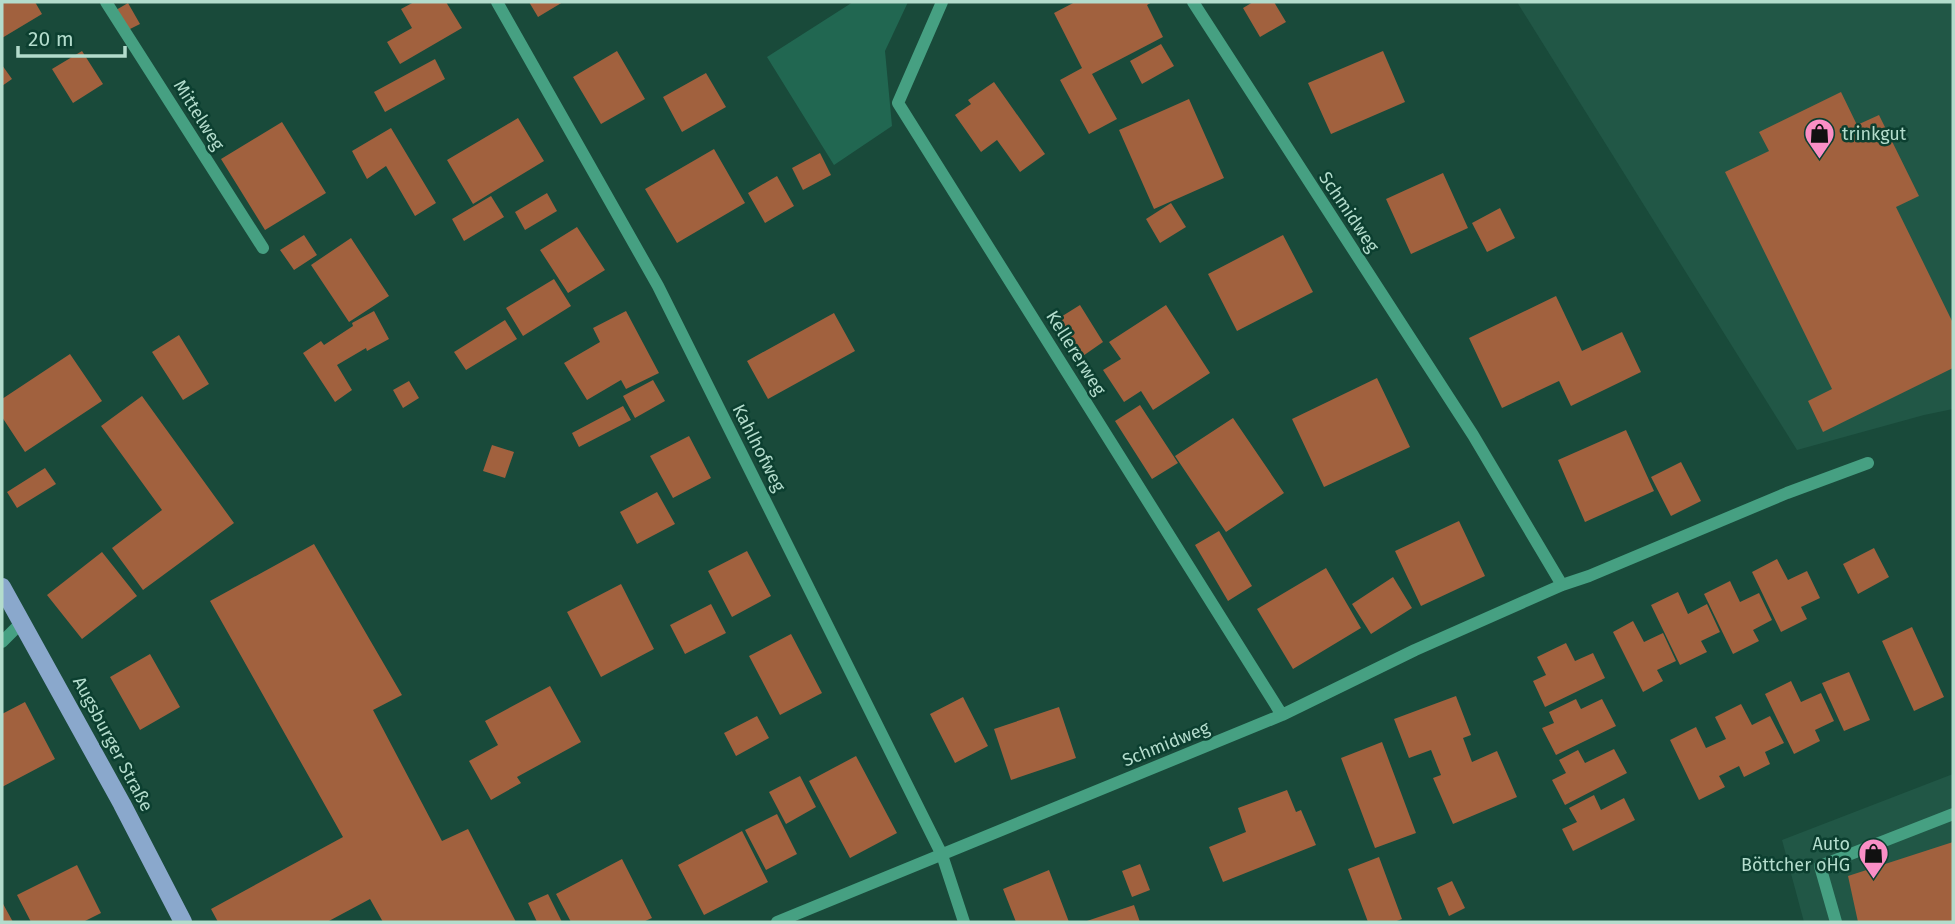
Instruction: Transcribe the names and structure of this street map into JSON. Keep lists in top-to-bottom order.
{
  "streets": {
    "main road": ["Augsburger Straße"],
    "street": [
      "Mittelweg",
      "Schmidweg",
      "Kellererweg",
      "Kahlhofweg"
    ]
  },
  "crossings": [
    ["Schmidweg", "Kellererweg"],
    ["Schmidweg", "Kahlhofweg"]
  ],
  "places": {
    "shop": ["trinkgut", "Auto Böttcher oHG"]
  },
  "scale_bar": "20 m"
}
